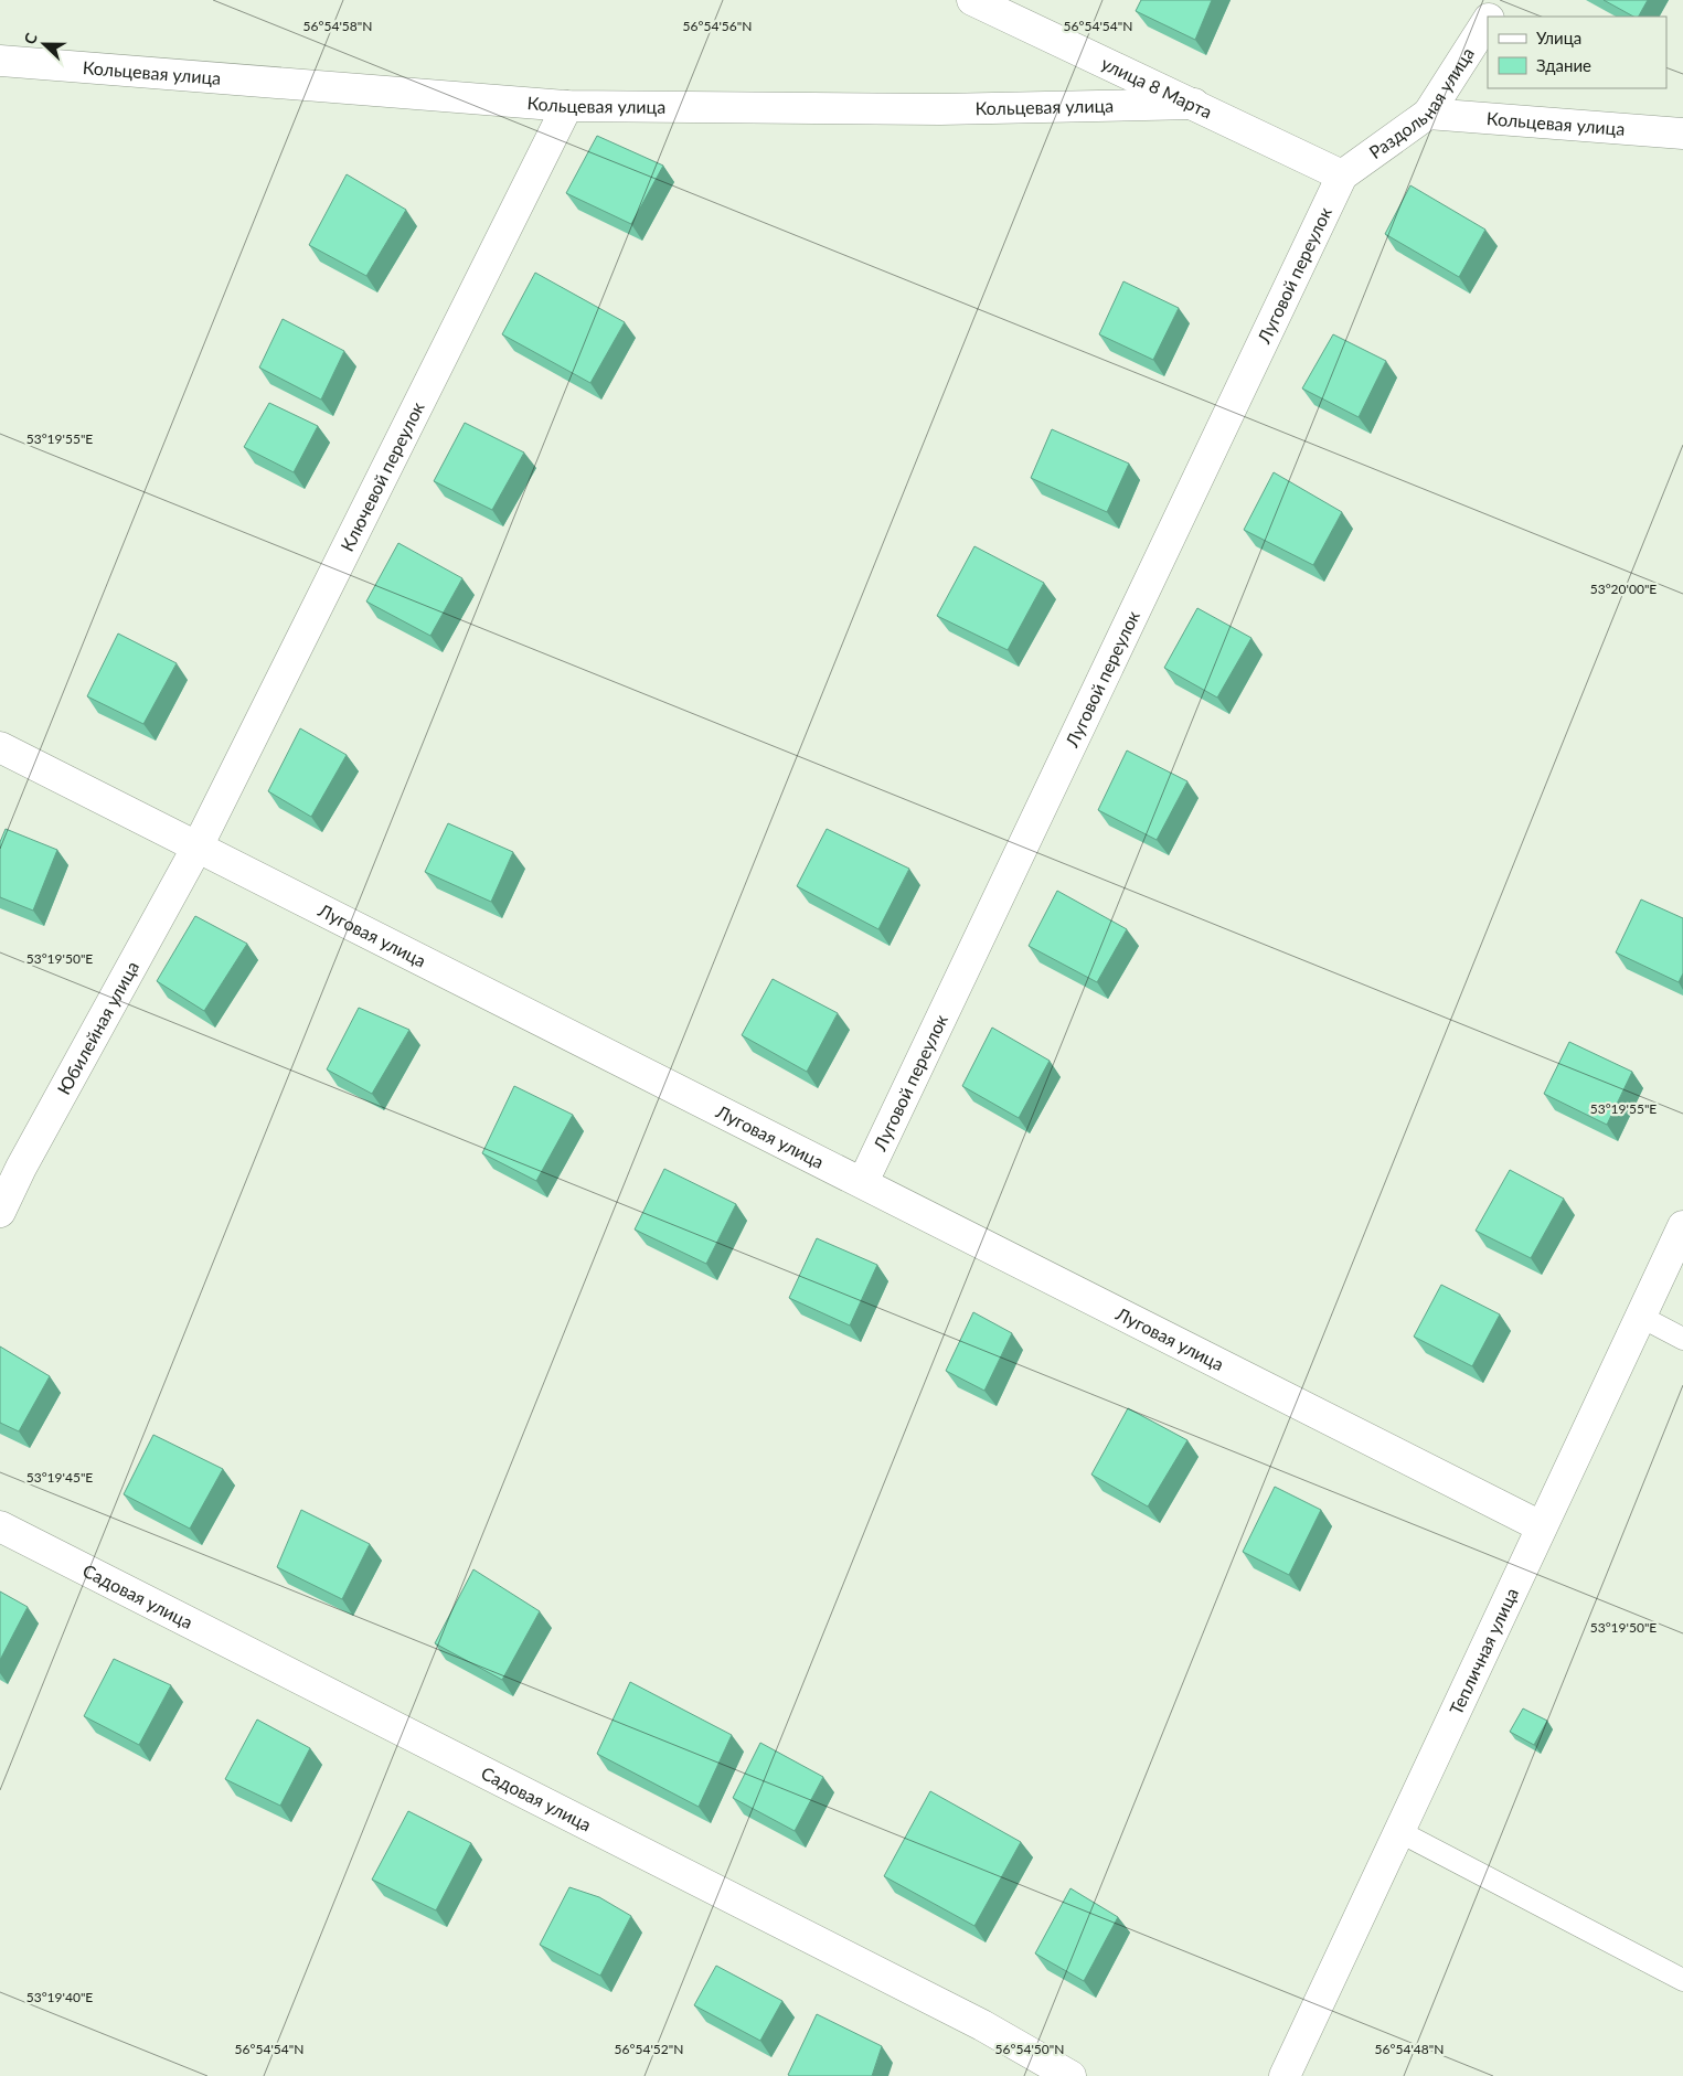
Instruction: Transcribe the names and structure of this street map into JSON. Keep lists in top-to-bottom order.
{
  "streets": {
    "street": [
      "Кольцевая улица",
      "улица 8 Марта",
      "Раздольная улица",
      "Луговой переулок",
      "Ключевой переулок",
      "Луговая улица",
      "Юбилейная улица",
      "Садовая улица",
      "Тепличная улица"
    ]
  },
  "crossings": [
    ["Кольцевая улица", "улица 8 Марта"],
    ["Кольцевая улица", "Раздольная улица"],
    ["Кольцевая улица", "Ключевой переулок"],
    ["улица 8 Марта", "Раздольная улица"],
    ["улица 8 Марта", "Луговой переулок"],
    ["Раздольная улица", "Луговой переулок"],
    ["Луговой переулок", "Луговая улица"],
    ["Ключевой переулок", "Луговая улица"],
    ["Ключевой переулок", "Юбилейная улица"],
    ["Луговая улица", "Юбилейная улица"],
    ["Луговая улица", "Тепличная улица"]
  ],
  "legend": ["Улица", "Здание"],
  "north": "left",
  "coordinates": [
    "56°54'56\"N",
    "56°54'54\"N",
    "56°54'58\"N",
    "53°19'55\"E",
    "53°20'00\"E",
    "53°19'50\"E",
    "53°19'45\"E",
    "53°19'40\"E",
    "56°54'52\"N",
    "56°54'50\"N",
    "56°54'48\"N"
  ]
}
